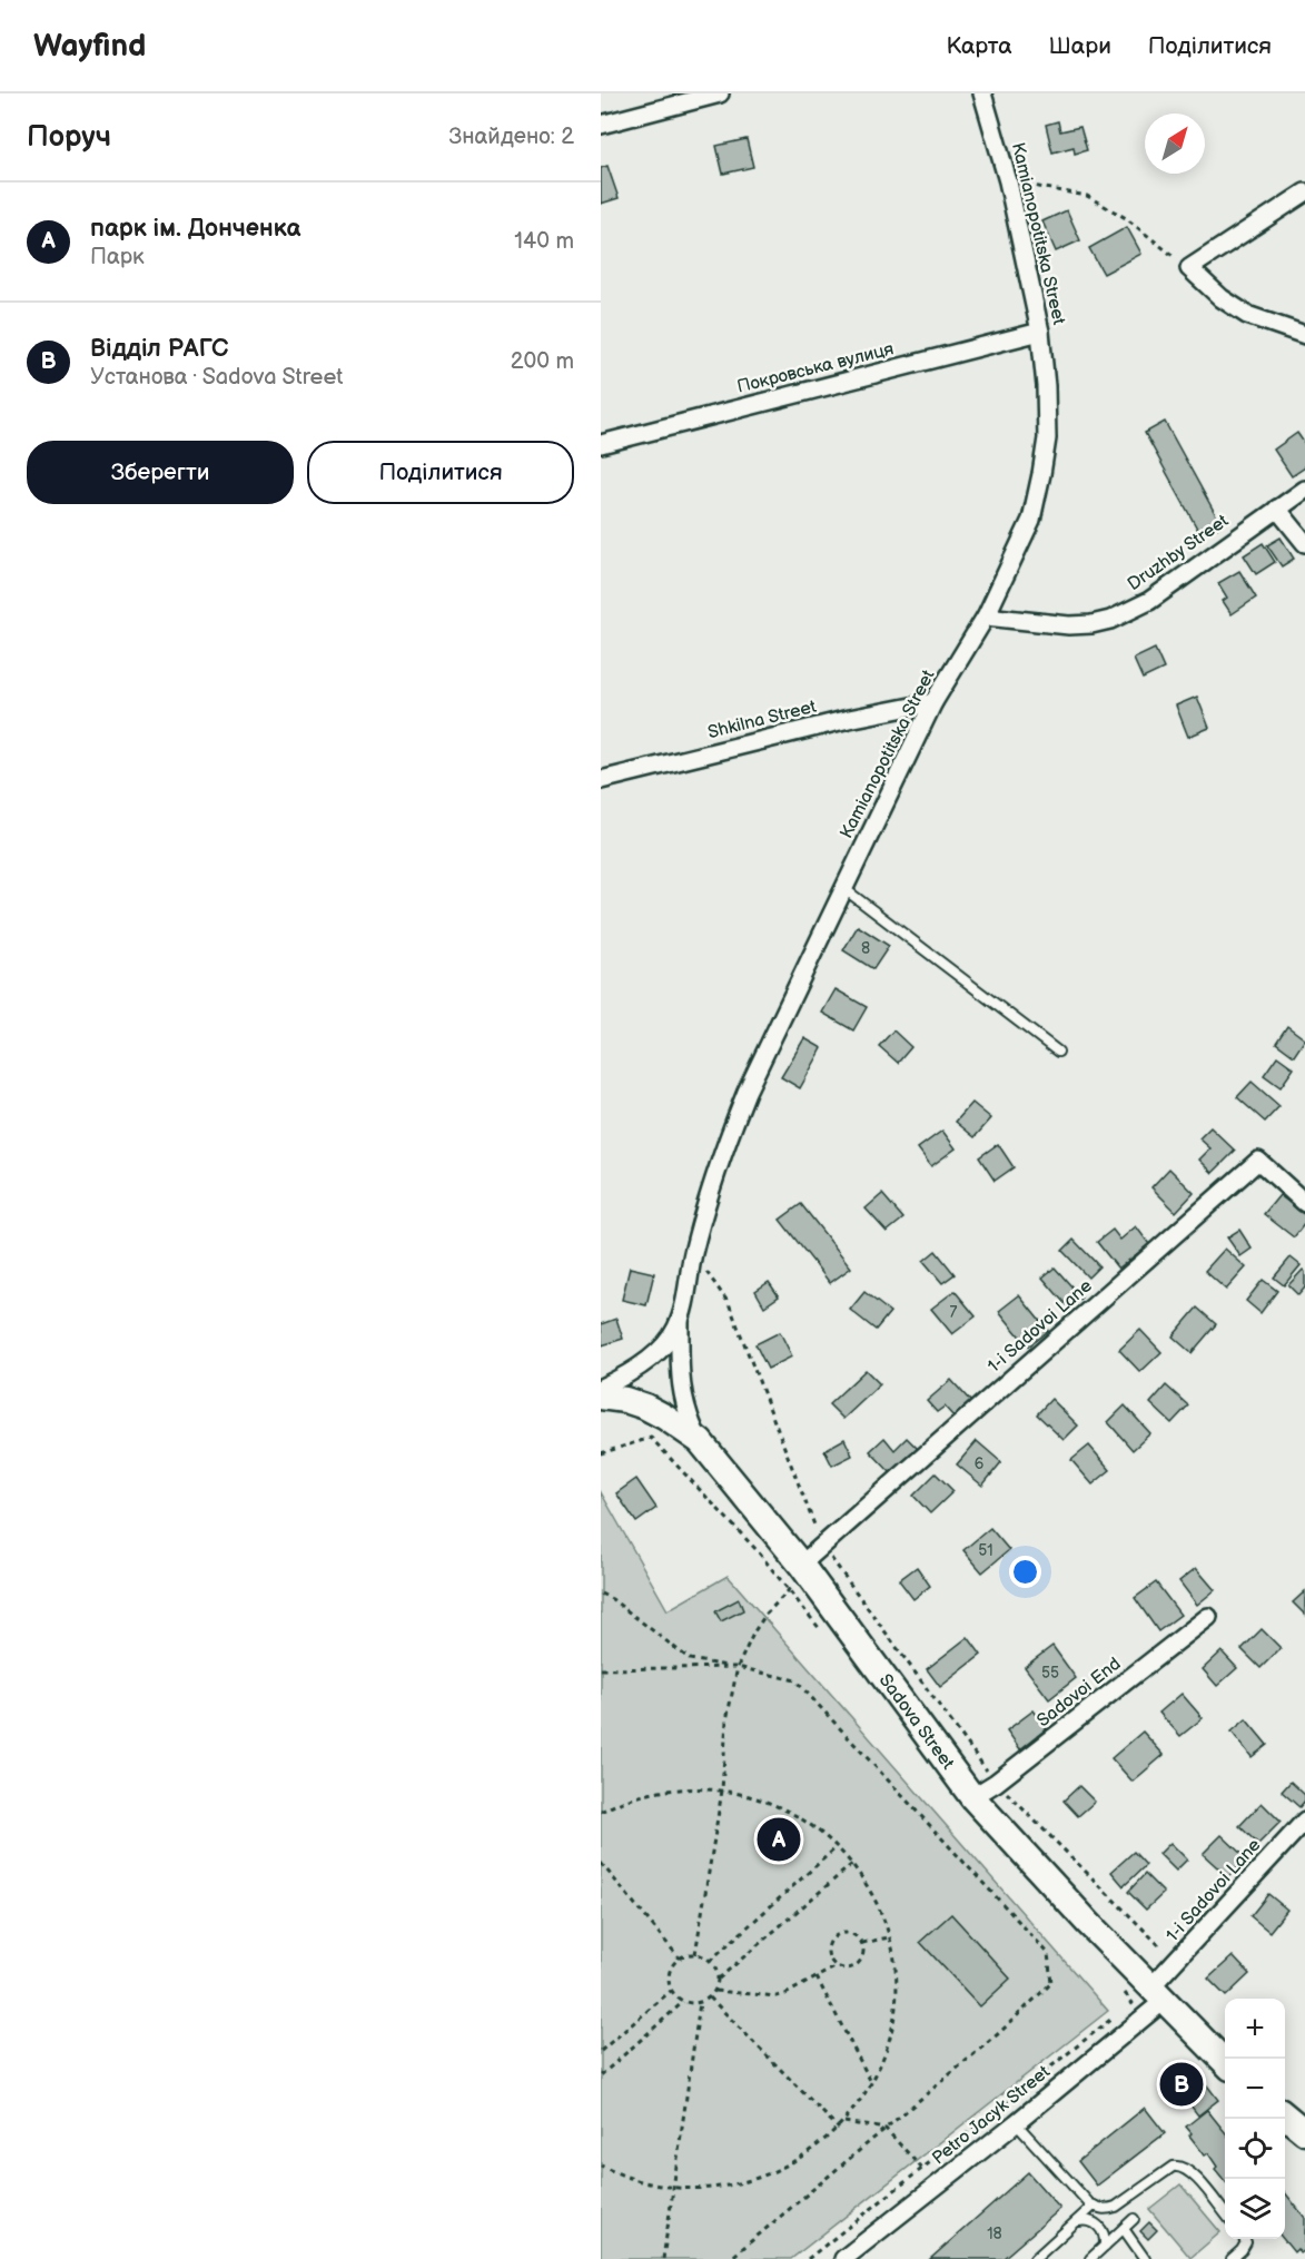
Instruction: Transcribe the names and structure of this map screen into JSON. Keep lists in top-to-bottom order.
{
  "streets": {
    "main road": ["Sadova Street"],
    "street": [
      "Kamianopotitska Street",
      "Покровська вулиця",
      "Druzhby Street",
      "Shkilna Street",
      "1-i Sadovoi Lane",
      "Sadovoi End",
      "Petro Jacyk Street"
    ]
  },
  "crossings": [
    ["Kamianopotitska Street", "Покровська вулиця"],
    ["Kamianopotitska Street", "Druzhby Street"],
    ["Kamianopotitska Street", "Shkilna Street"],
    ["1-i Sadovoi Lane", "Sadova Street"],
    ["1-i Sadovoi Lane", "Petro Jacyk Street"],
    ["Sadovoi End", "Sadova Street"],
    ["Sadova Street", "Petro Jacyk Street"]
  ],
  "house_numbers": [
    "8",
    "7",
    "6",
    "51",
    "55",
    "18"
  ],
  "north": "top right",
  "page": {
    "header": "Wayfind",
    "nav": ["Карта", "Шари", "Поділитися"],
    "heading": ["Поруч", "Знайдено: 2"],
    "list": [
      {
        "mark": "A",
        "name": "парк ім. Донченка",
        "note": "Парк",
        "value": "140 m"
      },
      {
        "mark": "B",
        "name": "Відділ РАГС",
        "note": "Установа · Sadova Street",
        "value": "200 m"
      }
    ],
    "buttons": ["Зберегти", "Поділитися"],
    "pins": ["A", "B"],
    "map_buttons": ["+", "−"]
  }
}
